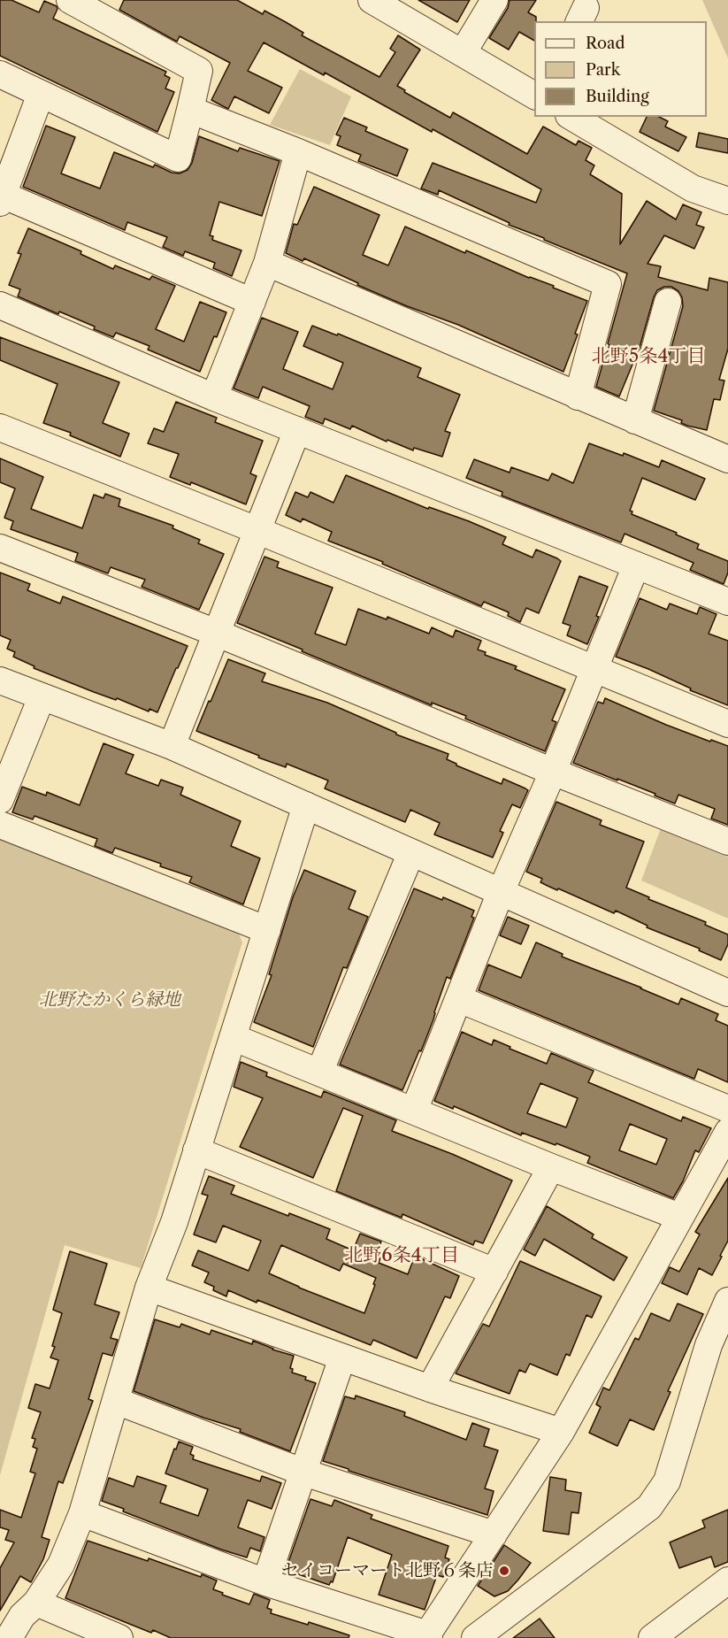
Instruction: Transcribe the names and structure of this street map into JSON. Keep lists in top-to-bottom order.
{
  "districts": ["北野5条4丁目", "北野6条4丁目"],
  "parks": ["北野たかくら緑地"],
  "places": ["セイコーマート北野６条店"],
  "legend": ["Road", "Park", "Building"]
}
